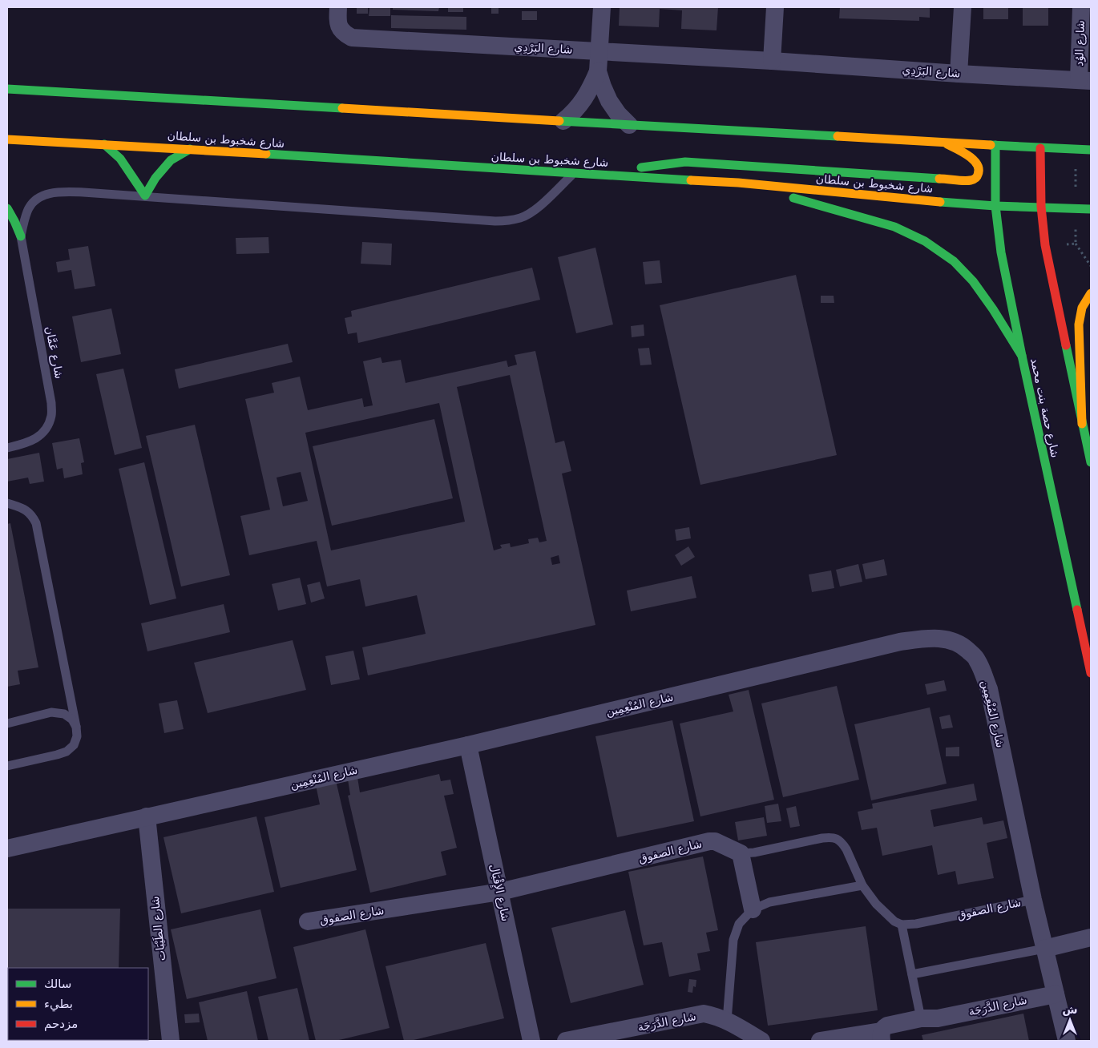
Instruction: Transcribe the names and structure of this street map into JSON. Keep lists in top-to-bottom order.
{
  "streets": {
    "main road": ["شارع شخبوط بن سلطان", "شارع حصة بنت محمد"],
    "street": [
      "شارع الوُد",
      "شارع البَرْدِي",
      "شارع المُنْعِمِين",
      "شارع الصفوق",
      "شارع الإِقْبَال",
      "شارع الطَيْبَات",
      "شارع الدَّرَجَة"
    ],
    "lane": ["شارع عَمَّان"]
  },
  "crossings": [
    ["شارع الوُد", "شارع البَرْدِي"],
    ["شارع شخبوط بن سلطان", "شارع حصة بنت محمد"],
    ["شارع المُنْعِمِين", "شارع الصفوق"],
    ["شارع المُنْعِمِين", "شارع الإِقْبَال"],
    ["شارع المُنْعِمِين", "شارع الطَيْبَات"],
    ["شارع المُنْعِمِين", "شارع الدَّرَجَة"],
    ["شارع الصفوق", "شارع الإِقْبَال"]
  ],
  "legend": ["سالك", "بطيء", "مزدحم"],
  "north": "top"
}
